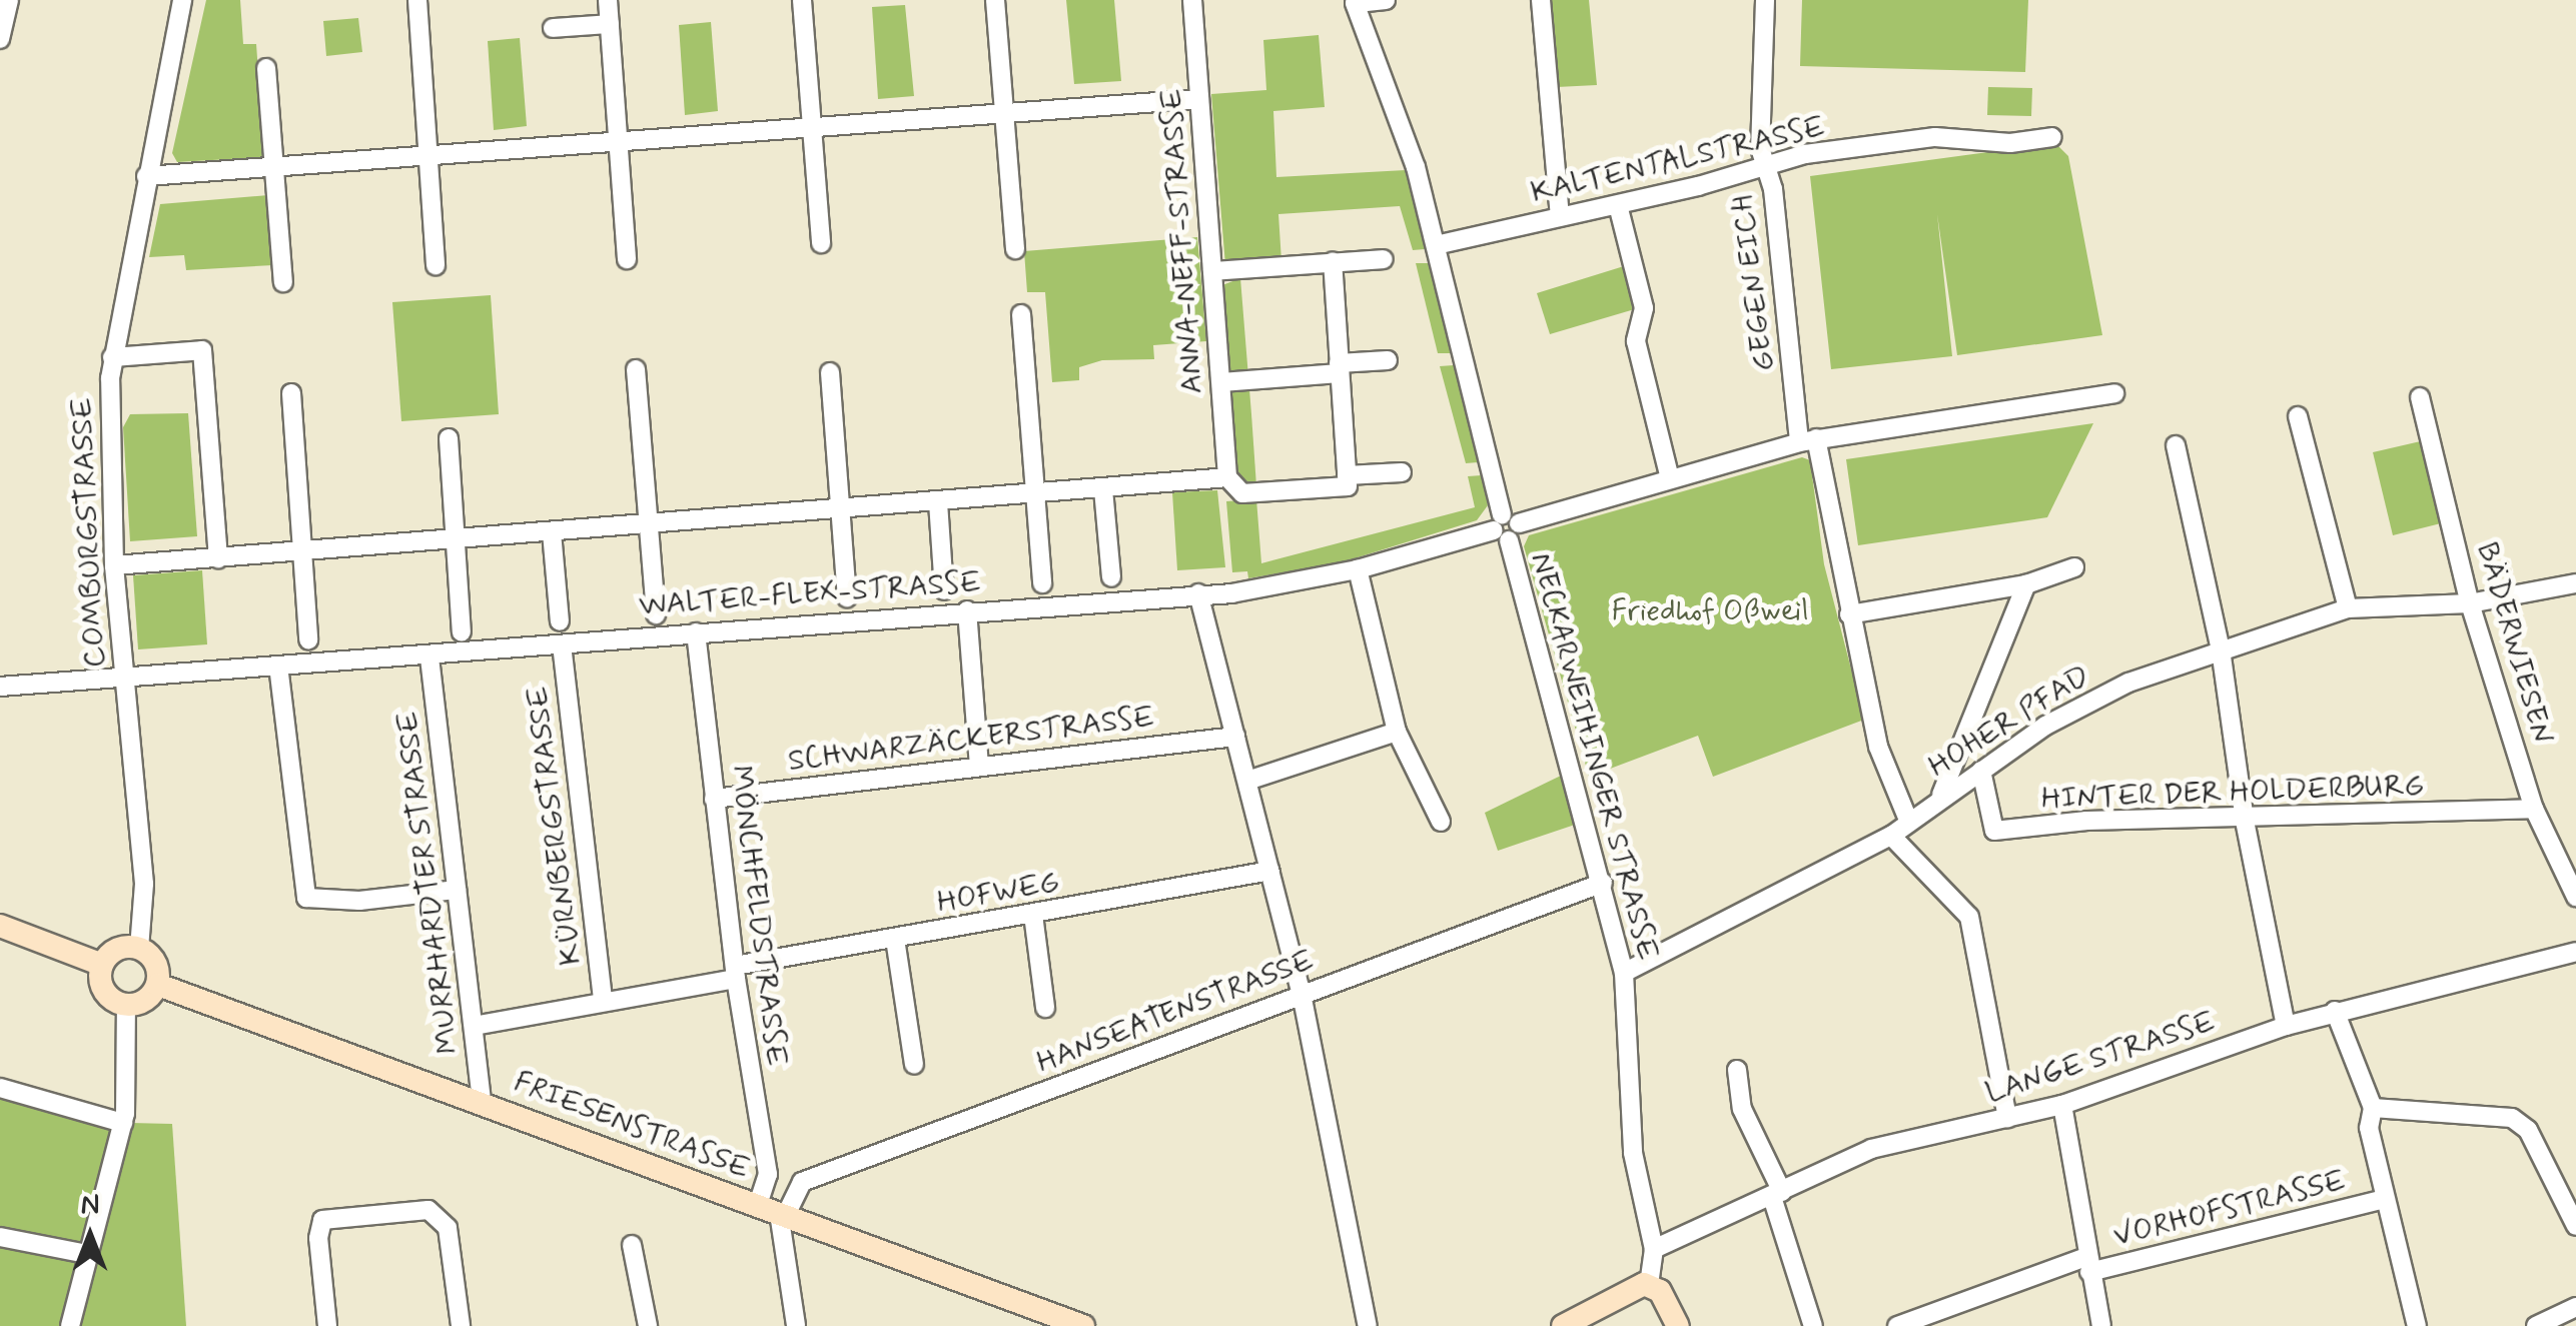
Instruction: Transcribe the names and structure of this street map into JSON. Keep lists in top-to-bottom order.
{
  "streets": {
    "main road": ["FRIESENSTRASSE"],
    "street": [
      "KALTENTALSTRASSE",
      "ANNA-NEFF-STRASSE",
      "GEGEN EICH",
      "COMBURGSTRASSE",
      "WALTER-FLEX-STRASSE",
      "BÄDERWIESEN",
      "HOHER PFAD",
      "SCHWARZÄCKERSTRASSE",
      "NECKARWEIHINGER STRASSE",
      "HINTER DER HOLDERBURG",
      "KÜRNBERGSTRASSE",
      "MURRHARDTER STRASSE",
      "HOFWEG",
      "MÖNCHFELDSTRASSE",
      "HANSEATENSTRASSE",
      "LANGE STRASSE",
      "VORHOFSTRASSE"
    ]
  },
  "crossings": [
    ["KALTENTALSTRASSE", "GEGEN EICH"],
    ["KALTENTALSTRASSE", "NECKARWEIHINGER STRASSE"],
    ["GEGEN EICH", "WALTER-FLEX-STRASSE"],
    ["GEGEN EICH", "HOHER PFAD"],
    ["COMBURGSTRASSE", "WALTER-FLEX-STRASSE"],
    ["COMBURGSTRASSE", "FRIESENSTRASSE"],
    ["WALTER-FLEX-STRASSE", "NECKARWEIHINGER STRASSE"],
    ["WALTER-FLEX-STRASSE", "KÜRNBERGSTRASSE"],
    ["WALTER-FLEX-STRASSE", "MURRHARDTER STRASSE"],
    ["WALTER-FLEX-STRASSE", "MÖNCHFELDSTRASSE"],
    ["BÄDERWIESEN", "HOHER PFAD"],
    ["BÄDERWIESEN", "HINTER DER HOLDERBURG"],
    ["HOHER PFAD", "NECKARWEIHINGER STRASSE"],
    ["HOHER PFAD", "HINTER DER HOLDERBURG"],
    ["SCHWARZÄCKERSTRASSE", "MÖNCHFELDSTRASSE"],
    ["NECKARWEIHINGER STRASSE", "HANSEATENSTRASSE"],
    ["NECKARWEIHINGER STRASSE", "LANGE STRASSE"],
    ["KÜRNBERGSTRASSE", "HOFWEG"],
    ["MURRHARDTER STRASSE", "HOFWEG"],
    ["MURRHARDTER STRASSE", "FRIESENSTRASSE"],
    ["HOFWEG", "MÖNCHFELDSTRASSE"],
    ["MÖNCHFELDSTRASSE", "HANSEATENSTRASSE"],
    ["MÖNCHFELDSTRASSE", "FRIESENSTRASSE"],
    ["HANSEATENSTRASSE", "FRIESENSTRASSE"]
  ],
  "parks": ["Friedhof Oßweil"],
  "north": "top"
}
